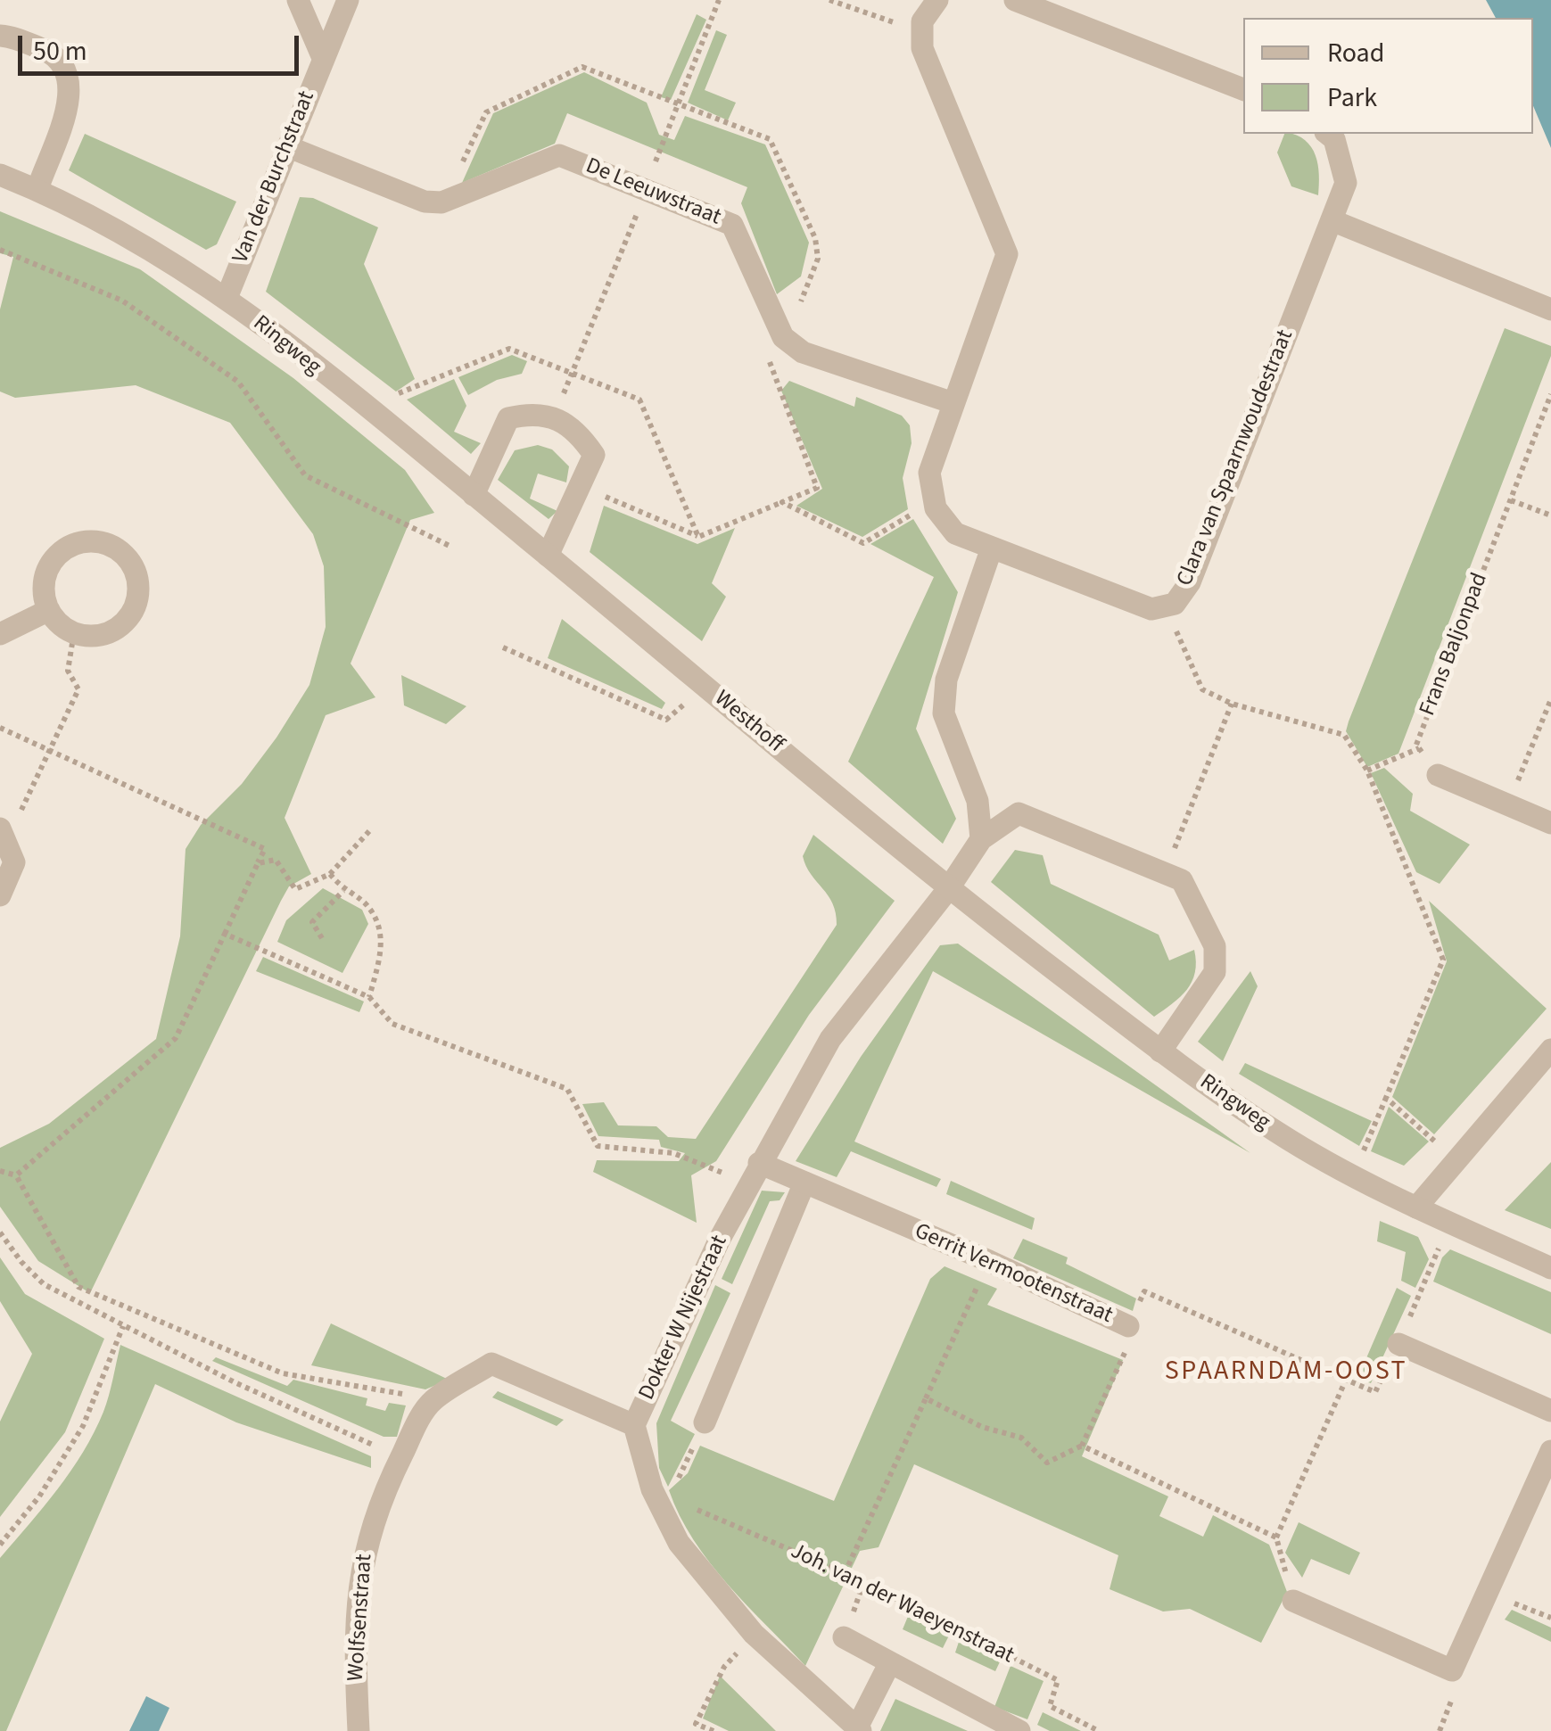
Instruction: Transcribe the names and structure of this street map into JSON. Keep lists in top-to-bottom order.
{
  "streets": {
    "street": [
      "Van der Burchstraat",
      "De Leeuwstraat",
      "Ringweg",
      "Clara van Spaarnwoudestraat",
      "Westhoff",
      "Gerrit Vermootenstraat",
      "Dokter W Nijestraat",
      "Wolfsenstraat"
    ],
    "path": ["Frans Baljonpad", "Joh. van der Waeyenstraat"]
  },
  "crossings": [
    ["Van der Burchstraat", "Ringweg"],
    ["Ringweg", "Westhoff"],
    ["Ringweg", "Gerrit Vermootenstraat"],
    ["Ringweg", "Dokter W Nijestraat"],
    ["Westhoff", "Dokter W Nijestraat"],
    ["Gerrit Vermootenstraat", "Dokter W Nijestraat"],
    ["Dokter W Nijestraat", "Joh. van der Waeyenstraat"]
  ],
  "districts": ["SPAARNDAM-OOST"],
  "legend": ["Road", "Park"],
  "scale_bar": "50 m"
}
